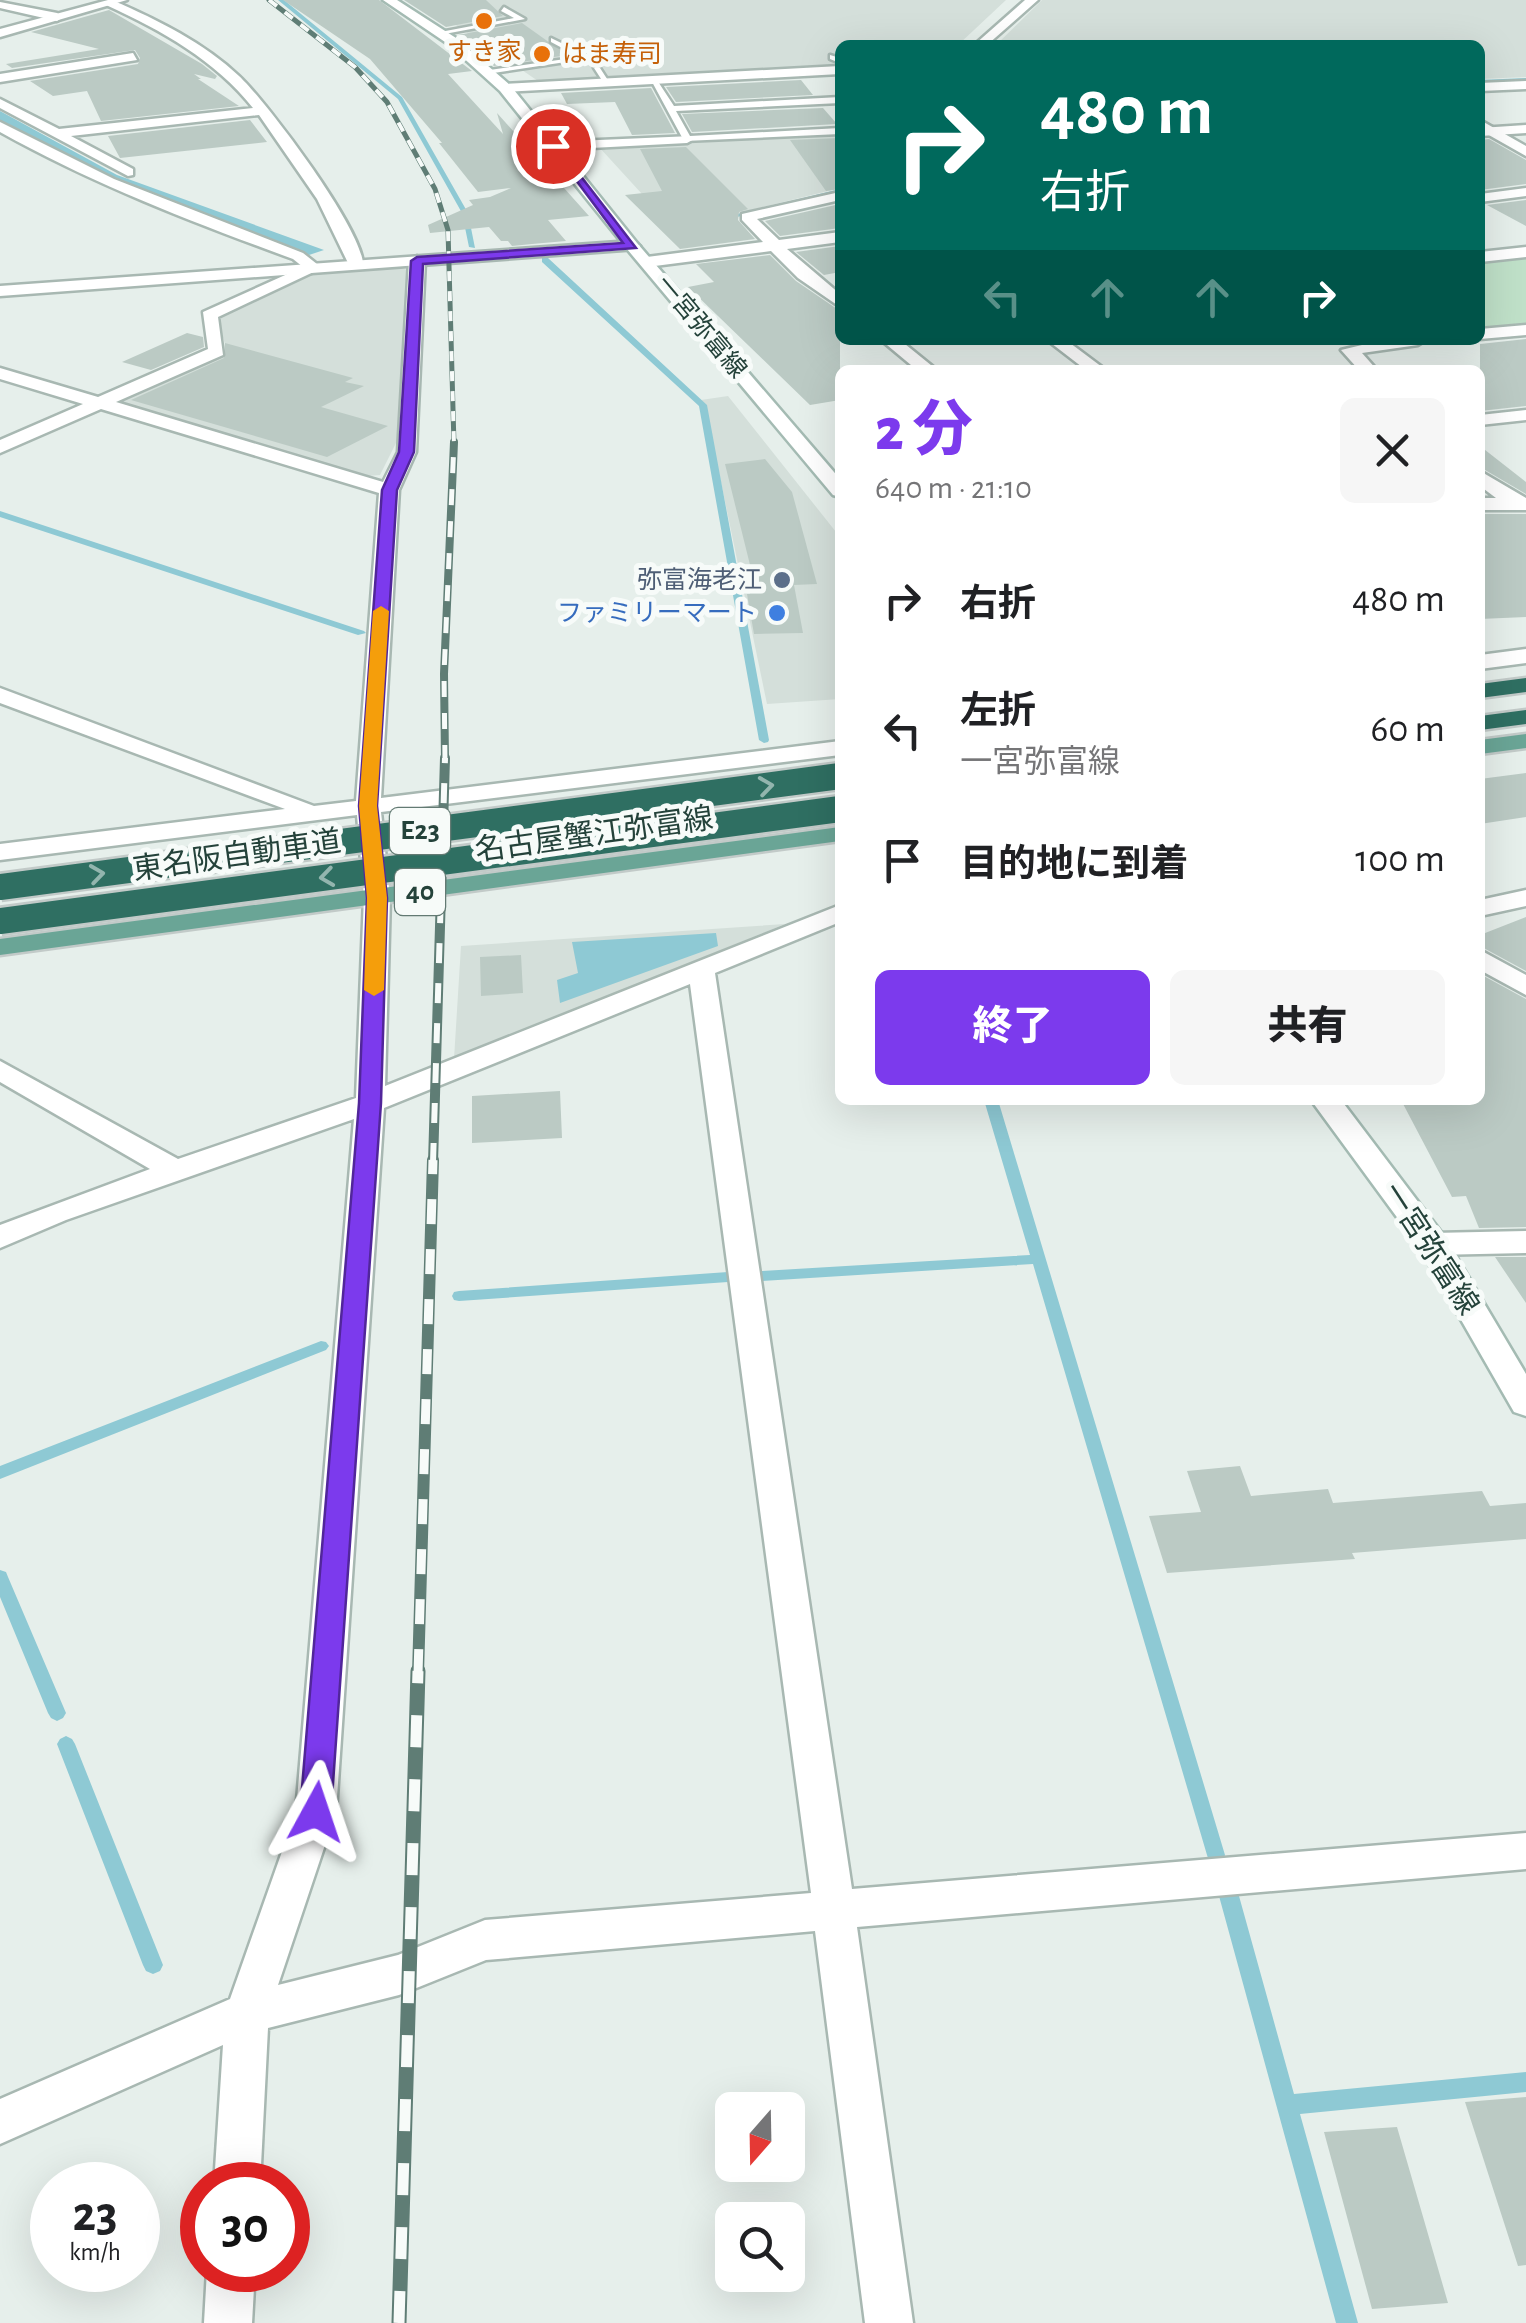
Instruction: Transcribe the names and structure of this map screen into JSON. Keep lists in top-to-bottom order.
{
  "streets": {
    "highway": ["E23", "東名阪自動車道"],
    "main road": ["名古屋蟹江弥富線", "40"],
    "street": ["一宮弥富線"]
  },
  "places": [
    "すき家",
    "はま寿司",
    "弥富海老江",
    "ファミリーマート"
  ],
  "north": "bottom",
  "page": {
    "turn": ["480 m", "右折"],
    "heading": ["2 分", "640 m · 21:10"],
    "list": [
      {
        "name": "右折",
        "value": "480 m"
      },
      {
        "name": "左折",
        "note": "一宮弥富線",
        "value": "60 m"
      },
      {
        "name": "目的地に到着",
        "value": "100 m"
      }
    ],
    "buttons": ["終了", "共有"],
    "speed": "23 km/h",
    "limit": "30"
  }
}
